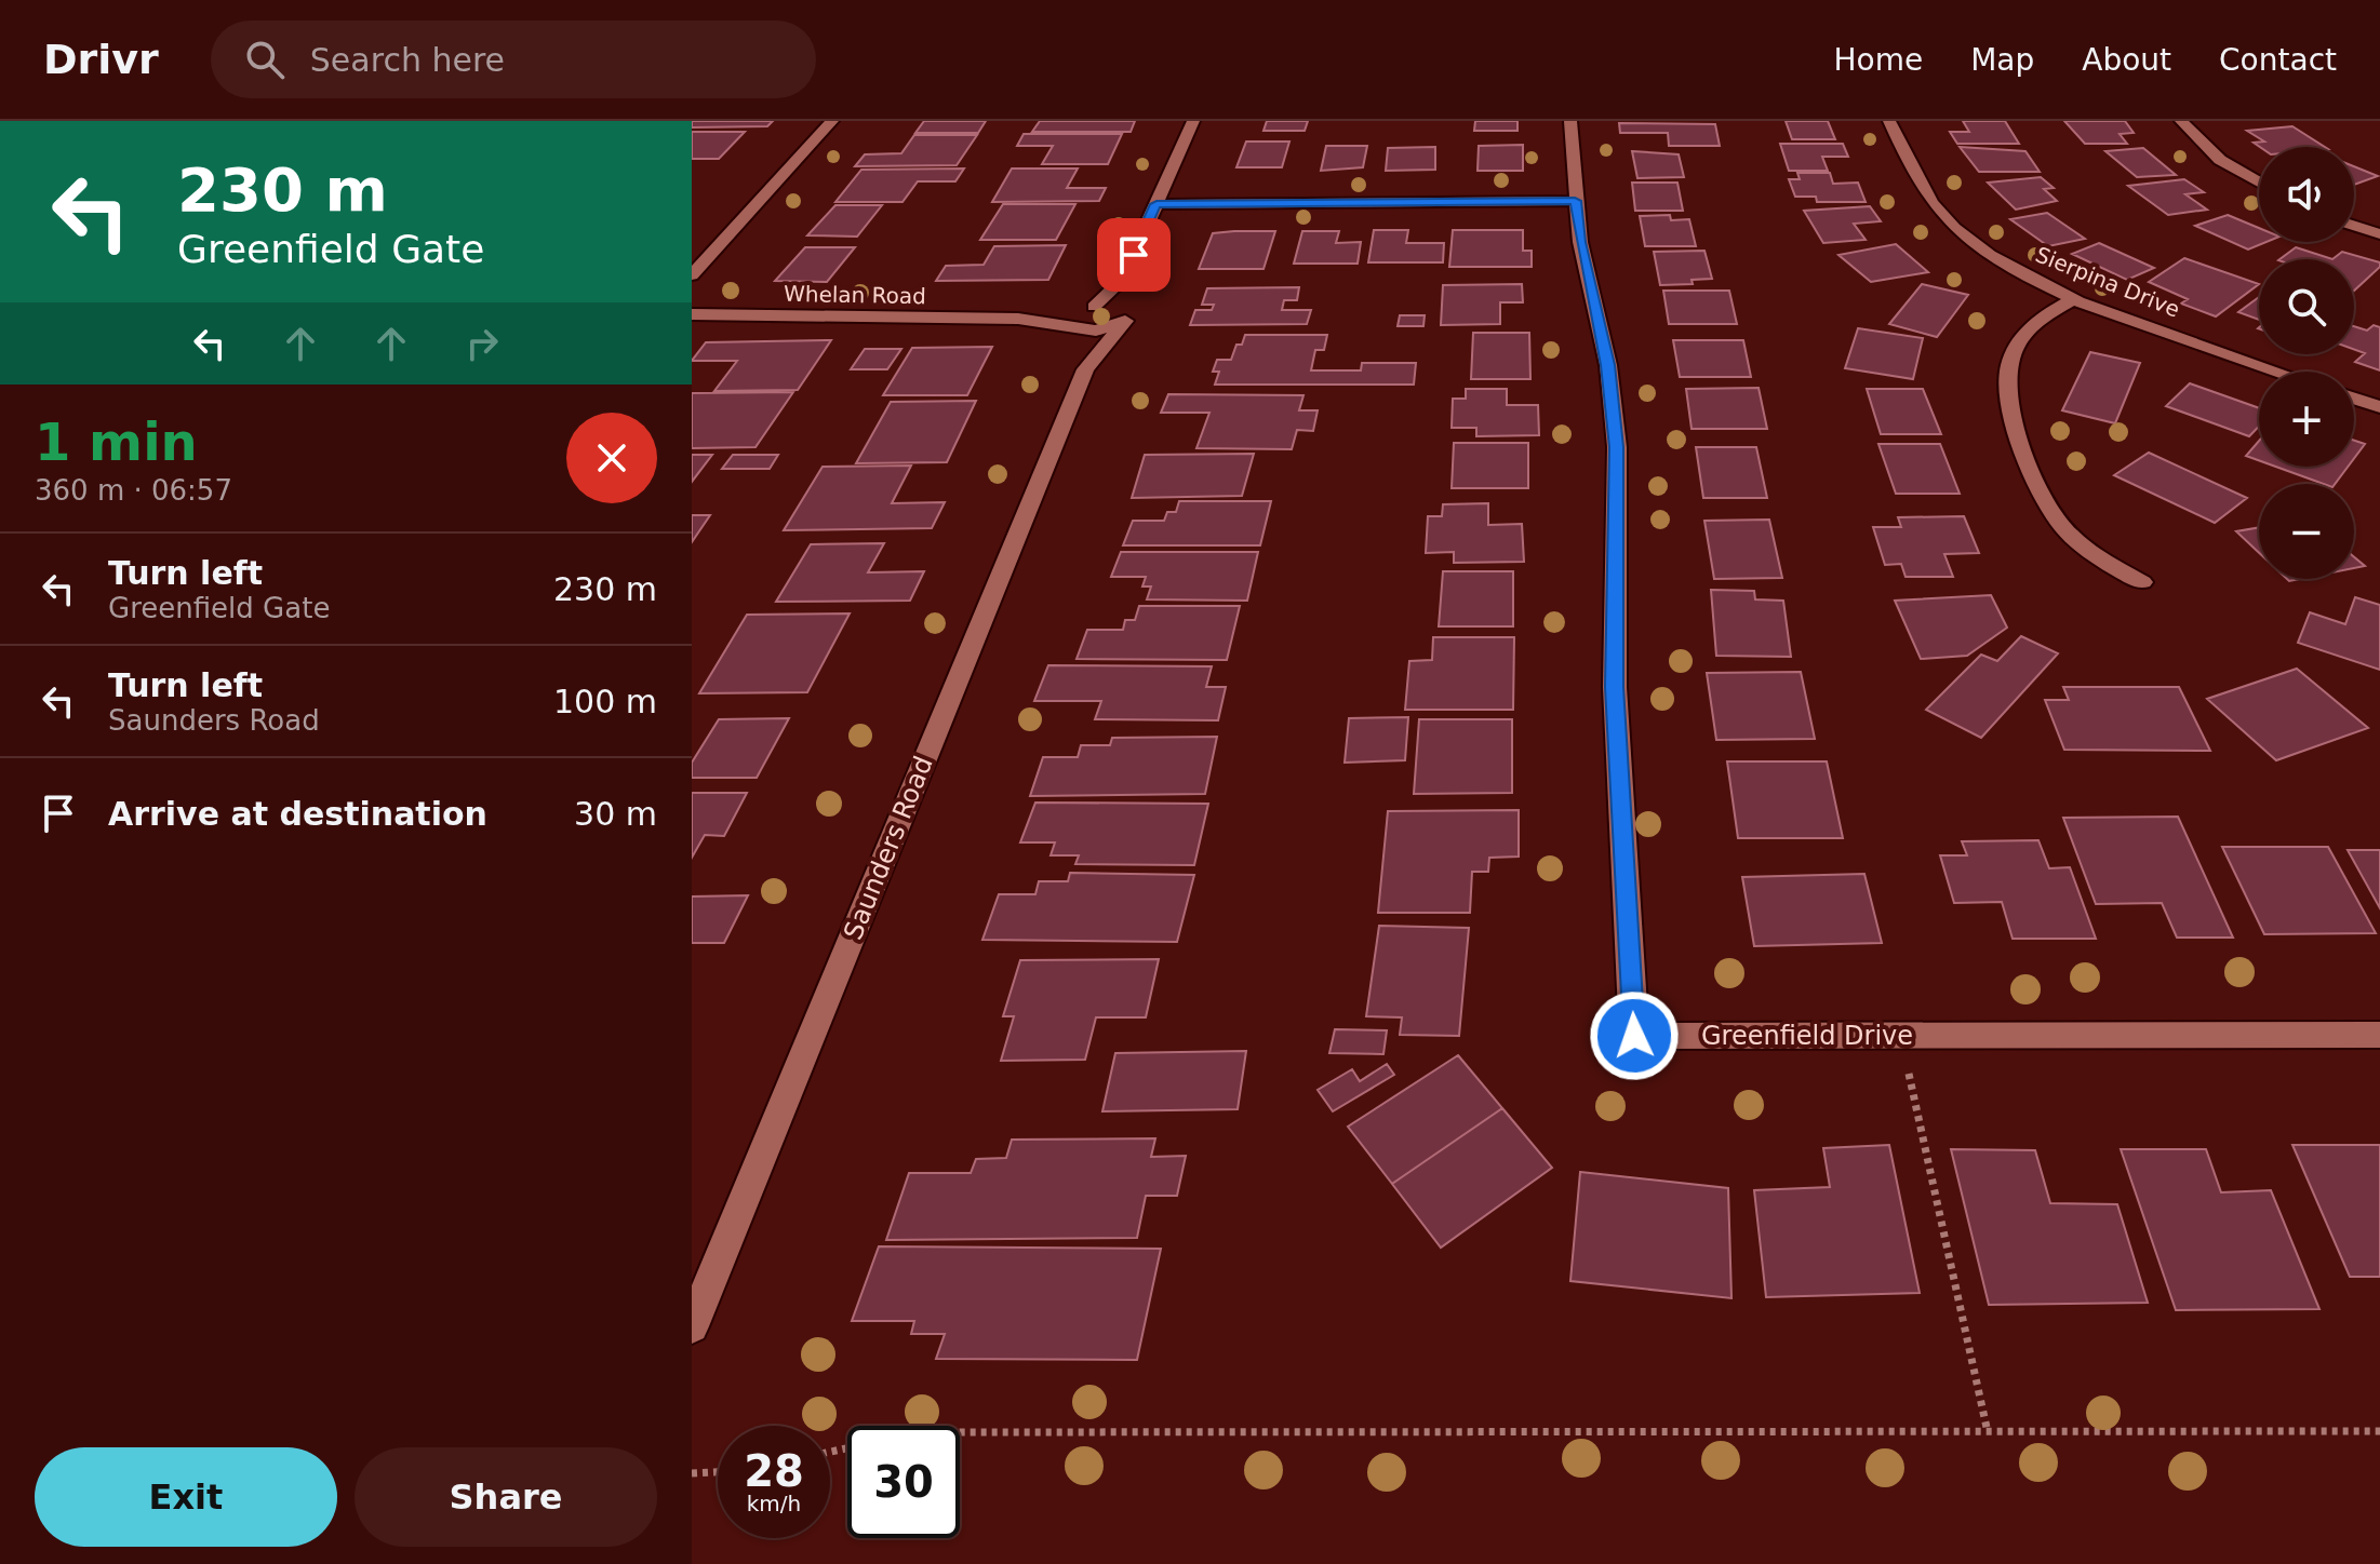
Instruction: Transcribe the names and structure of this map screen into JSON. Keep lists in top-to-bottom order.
{
  "streets": {
    "street": [
      "Sierpina Drive",
      "Whelan Road",
      "Saunders Road",
      "Greenfield Drive"
    ]
  },
  "crossings": [
    ["Whelan Road", "Saunders Road"]
  ],
  "page": {
    "header": "Drivr",
    "search": "Search here",
    "nav": [
      "Home",
      "Map",
      "About",
      "Contact"
    ],
    "turn": ["230 m", "Greenfield Gate"],
    "map_buttons": ["+", "−"],
    "heading": ["1 min", "360 m · 06:57"],
    "list": [
      {
        "name": "Turn left",
        "note": "Greenfield Gate",
        "value": "230 m"
      },
      {
        "name": "Turn left",
        "note": "Saunders Road",
        "value": "100 m"
      },
      {
        "name": "Arrive at destination",
        "value": "30 m"
      }
    ],
    "speed": "28 km/h",
    "limit": "30",
    "buttons": ["Exit", "Share"]
  }
}
